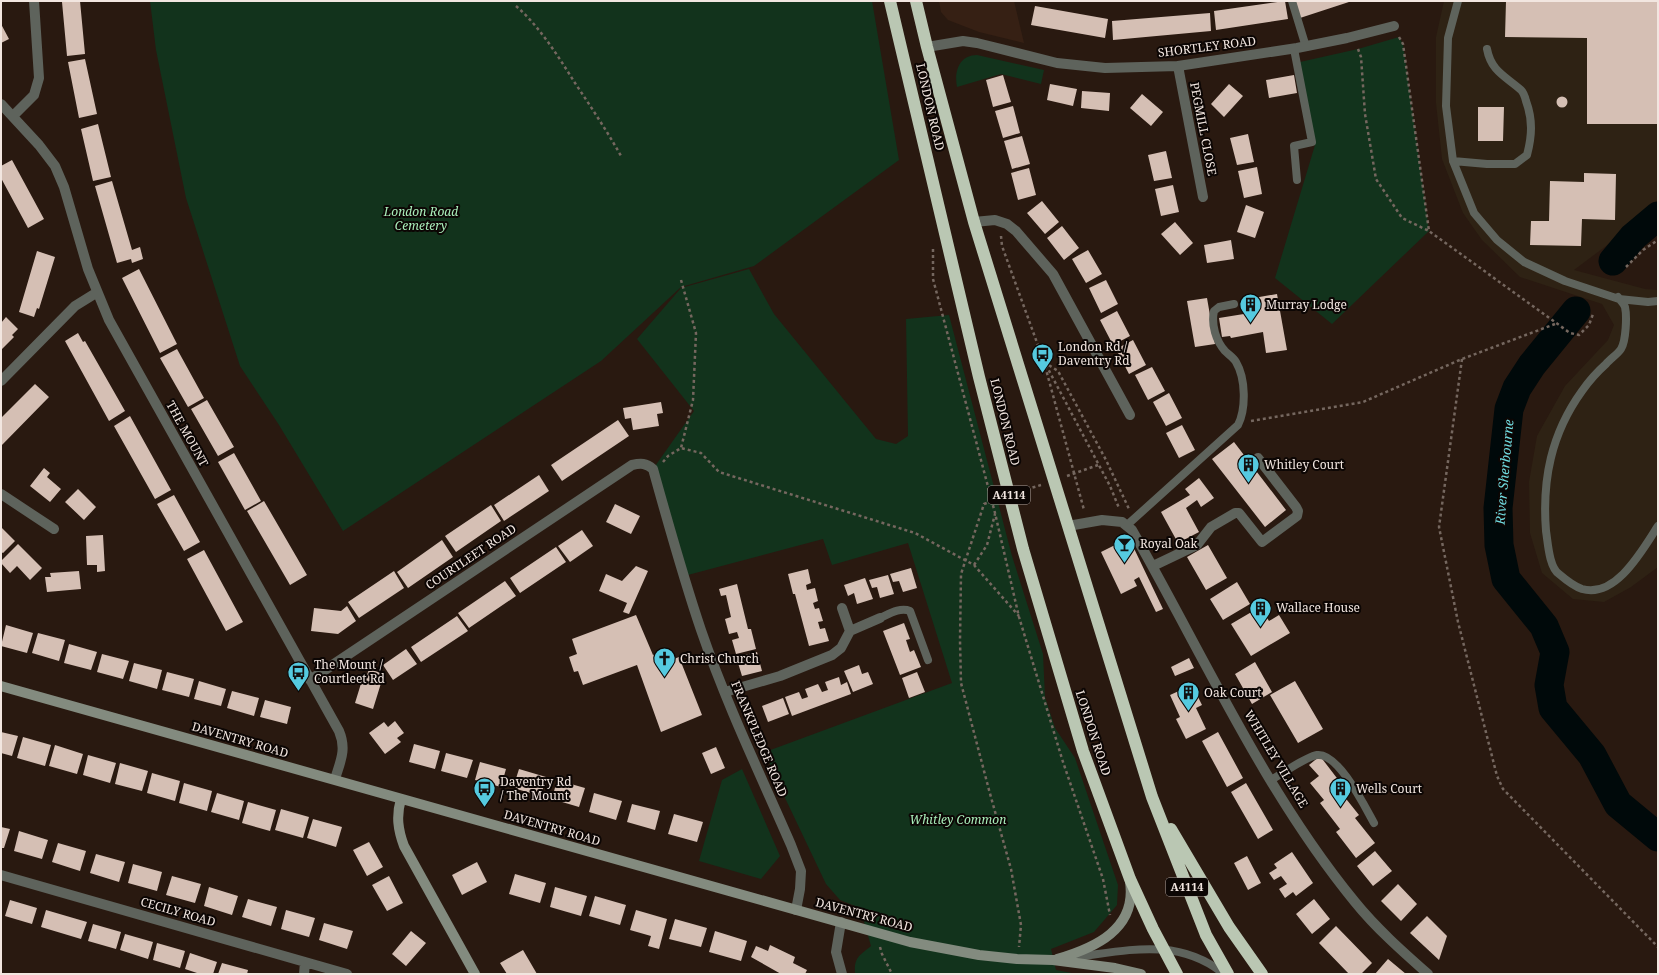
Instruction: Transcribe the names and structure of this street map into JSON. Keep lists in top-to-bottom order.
{
  "streets": {
    "highway": ["LONDON ROAD", "A4114"],
    "street": [
      "SHORTLEY ROAD",
      "PEGMILL CLOSE",
      "THE MOUNT",
      "COURTLEET ROAD",
      "FRANKPLEDGE ROAD",
      "DAVENTRY ROAD",
      "WHITLEY VILLAGE",
      "CECILY ROAD"
    ]
  },
  "crossings": [
    ["SHORTLEY ROAD", "LONDON ROAD"],
    ["SHORTLEY ROAD", "PEGMILL CLOSE"],
    ["LONDON ROAD", "DAVENTRY ROAD"],
    ["THE MOUNT", "COURTLEET ROAD"],
    ["THE MOUNT", "DAVENTRY ROAD"],
    ["COURTLEET ROAD", "FRANKPLEDGE ROAD"],
    ["FRANKPLEDGE ROAD", "DAVENTRY ROAD"]
  ],
  "water": ["River Sherbourne"],
  "parks": ["London Road Cemetery", "Whitley Common"],
  "places": {
    "building": [
      "Murray Lodge",
      "Whitley Court",
      "Wallace House",
      "Oak Court",
      "Wells Court"
    ],
    "bus stop": ["London Rd / Daventry Rd", "The Mount / Courtleet Rd", "Daventry Rd / The Mount"],
    "bar": ["Royal Oak"],
    "church": ["Christ Church"]
  }
}
